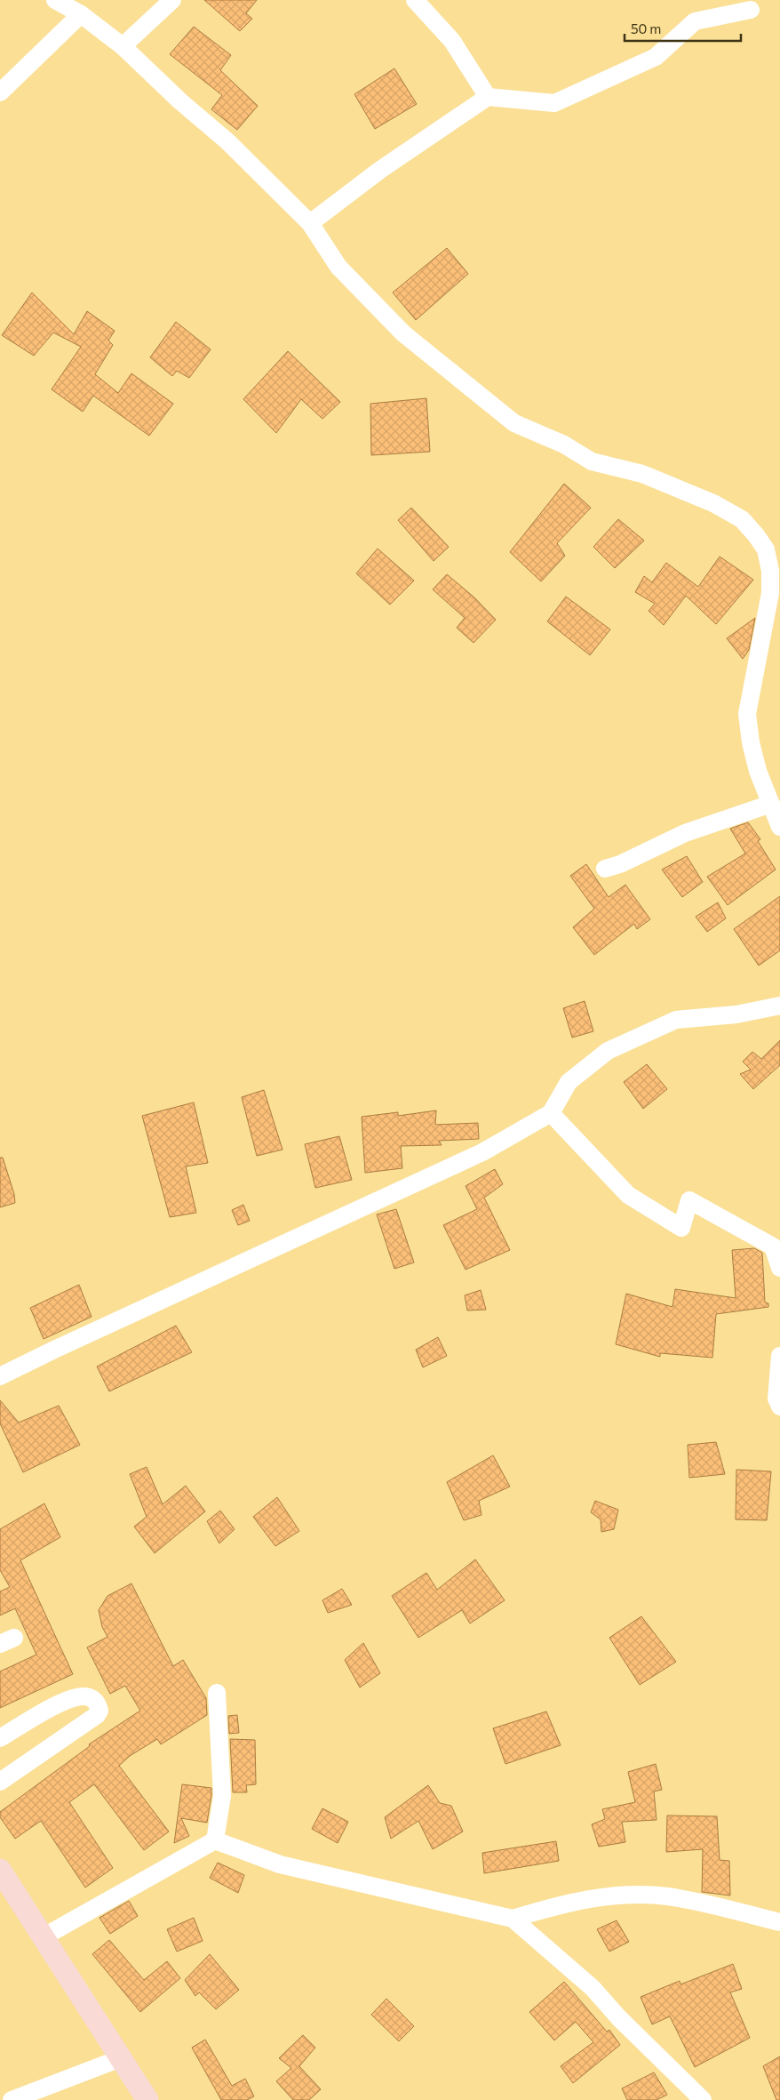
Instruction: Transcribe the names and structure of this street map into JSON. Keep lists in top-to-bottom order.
{
  "scale_bar": "50 m"
}
